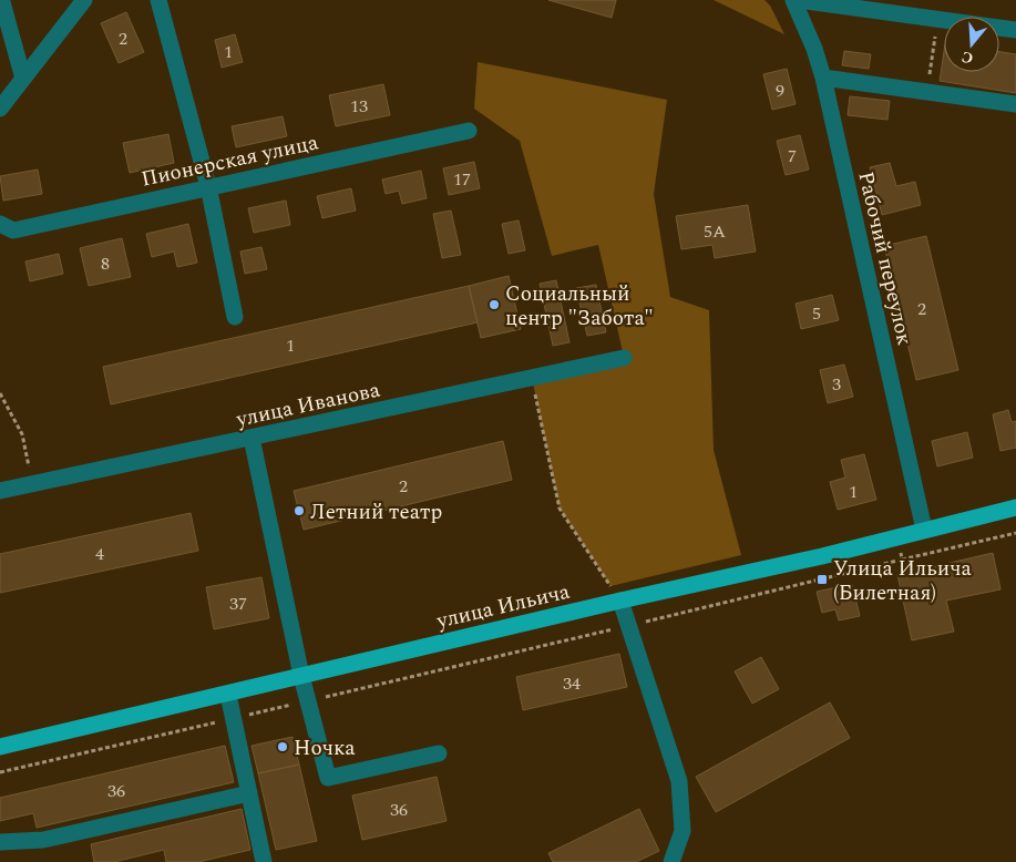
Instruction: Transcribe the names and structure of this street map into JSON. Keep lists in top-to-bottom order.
{
  "streets": {
    "main road": ["улица Ильича"],
    "street": ["Пионерская улица", "Рабочий переулок", "улица Иванова"]
  },
  "crossings": [
    ["Рабочий переулок", "улица Ильича"]
  ],
  "places": {
    "other": ["Социальный центр \"Забота\"", "Летний театр", "Ночка"],
    "transit": ["Улица Ильича (Билетная)"]
  },
  "house_numbers": [
    "2",
    "1",
    "9",
    "13",
    "7",
    "17",
    "5А",
    "8",
    "2",
    "5",
    "1",
    "3",
    "2",
    "1",
    "4",
    "37",
    "34",
    "36",
    "36"
  ],
  "north": "bottom"
}
